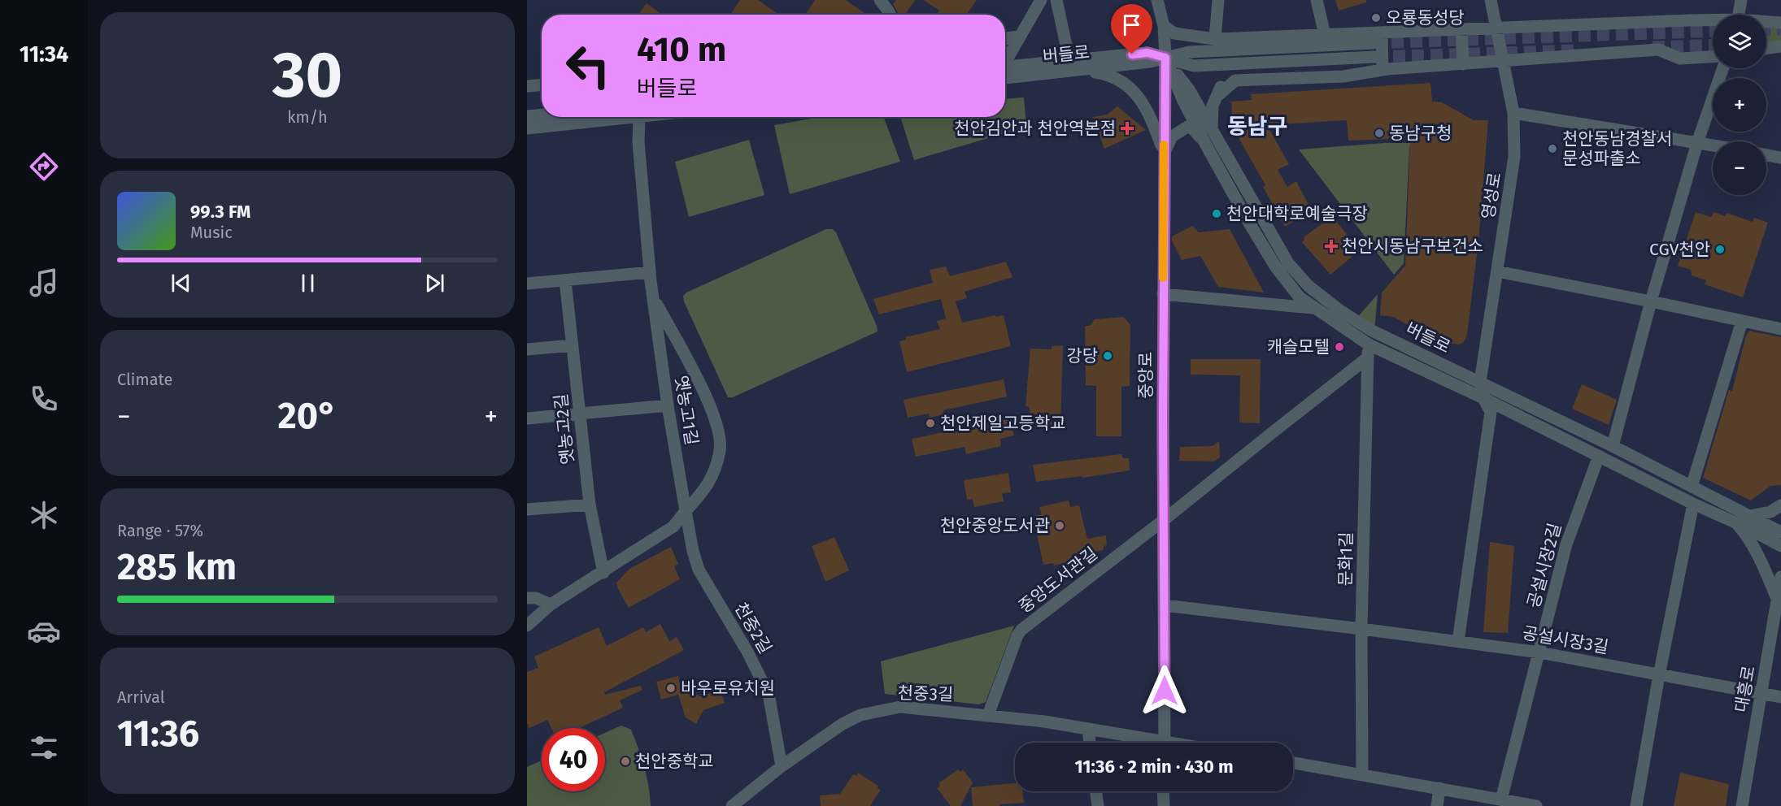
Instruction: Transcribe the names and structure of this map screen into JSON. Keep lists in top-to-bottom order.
{
  "streets": {
    "street": [
      "버들로",
      "영성로",
      "중앙로",
      "옛농고1길",
      "옛농고2길",
      "문화1길",
      "공설시장2길",
      "중앙도서관길",
      "천중2길",
      "공설시장3길",
      "대흥로",
      "천중3길"
    ]
  },
  "crossings": [
    ["버들로", "영성로"],
    ["버들로", "중앙로"],
    ["버들로", "문화1길"],
    ["버들로", "공설시장2길"],
    ["영성로", "공설시장3길"],
    ["중앙로", "중앙도서관길"],
    ["중앙로", "공설시장3길"],
    ["옛농고1길", "천중2길"],
    ["문화1길", "중앙도서관길"],
    ["문화1길", "공설시장3길"],
    ["공설시장2길", "공설시장3길"],
    ["중앙도서관길", "천중3길"],
    ["천중2길", "천중3길"],
    ["공설시장3길", "대흥로"]
  ],
  "districts": ["동남구"],
  "places": {
    "other": [
      "오룡동성당",
      "동남구청",
      "천안동남경찰서 문성파출소",
      "천안대학로예술극장",
      "CGV천안",
      "캐슬모텔",
      "강당",
      "천안제일고등학교",
      "천안중앙도서관",
      "바우로유치원",
      "천안중학교"
    ],
    "health": ["천안김안과 천안역본점", "천안시동남구보건소"]
  },
  "page": {
    "tabs": "11:34",
    "tile": [
      ["30", "km/h"],
      "Climate",
      ["Range · 57%", "285 km"],
      ["Arrival", "11:36"]
    ],
    "map_buttons": ["+", "−"],
    "turn": ["410 m", "버들로"],
    "song": ["99.3 FM", "Music"],
    "heat": ["−", "20°", "+"],
    "limit": "40",
    "trip": "11:36 · 2 min · 430 m"
  }
}
